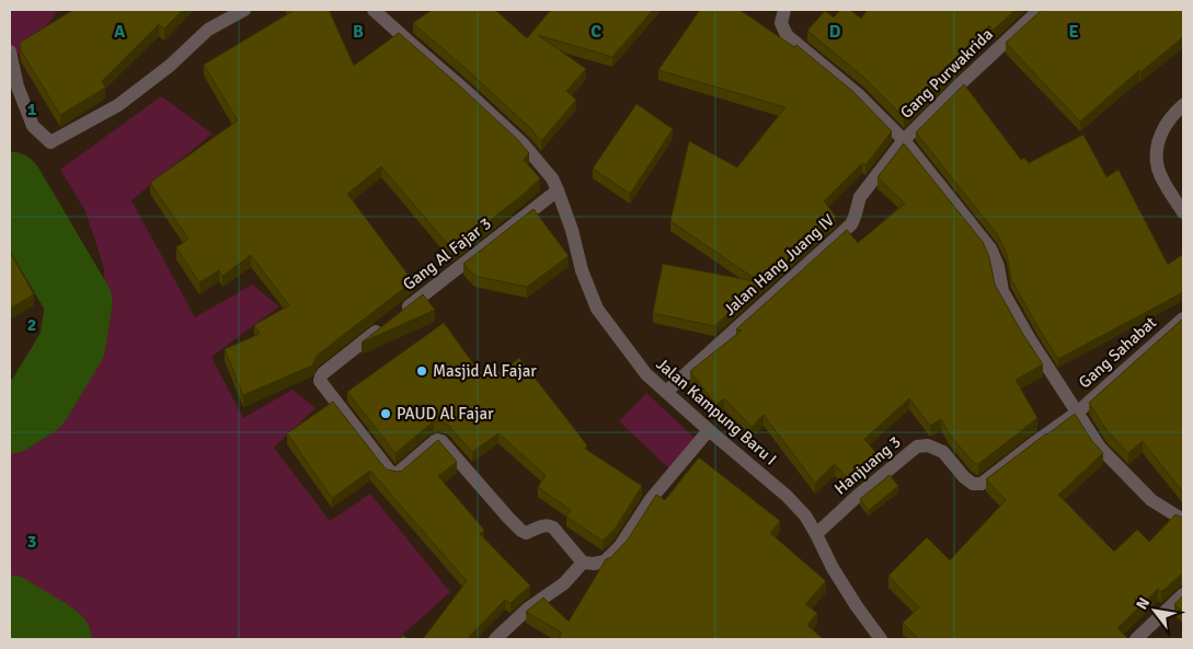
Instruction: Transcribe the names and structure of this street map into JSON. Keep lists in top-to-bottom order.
{
  "streets": {
    "street": [
      "Gang Purwakrida",
      "Gang Al Fajar 3",
      "Jalan Hang Juang IV",
      "Gang Sahabat",
      "Jalan Kampung Baru I",
      "Hanjuang 3"
    ]
  },
  "crossings": [
    ["Gang Purwakrida", "Jalan Hang Juang IV"],
    ["Gang Al Fajar 3", "Jalan Kampung Baru I"],
    ["Jalan Hang Juang IV", "Jalan Kampung Baru I"],
    ["Gang Sahabat", "Hanjuang 3"],
    ["Jalan Kampung Baru I", "Hanjuang 3"]
  ],
  "places": ["Masjid Al Fajar", "PAUD Al Fajar"],
  "north": "top left",
  "grid": {
    "columns": [
      "A",
      "B",
      "C",
      "D",
      "E"
    ],
    "rows": ["1", "2", "3"]
  }
}
